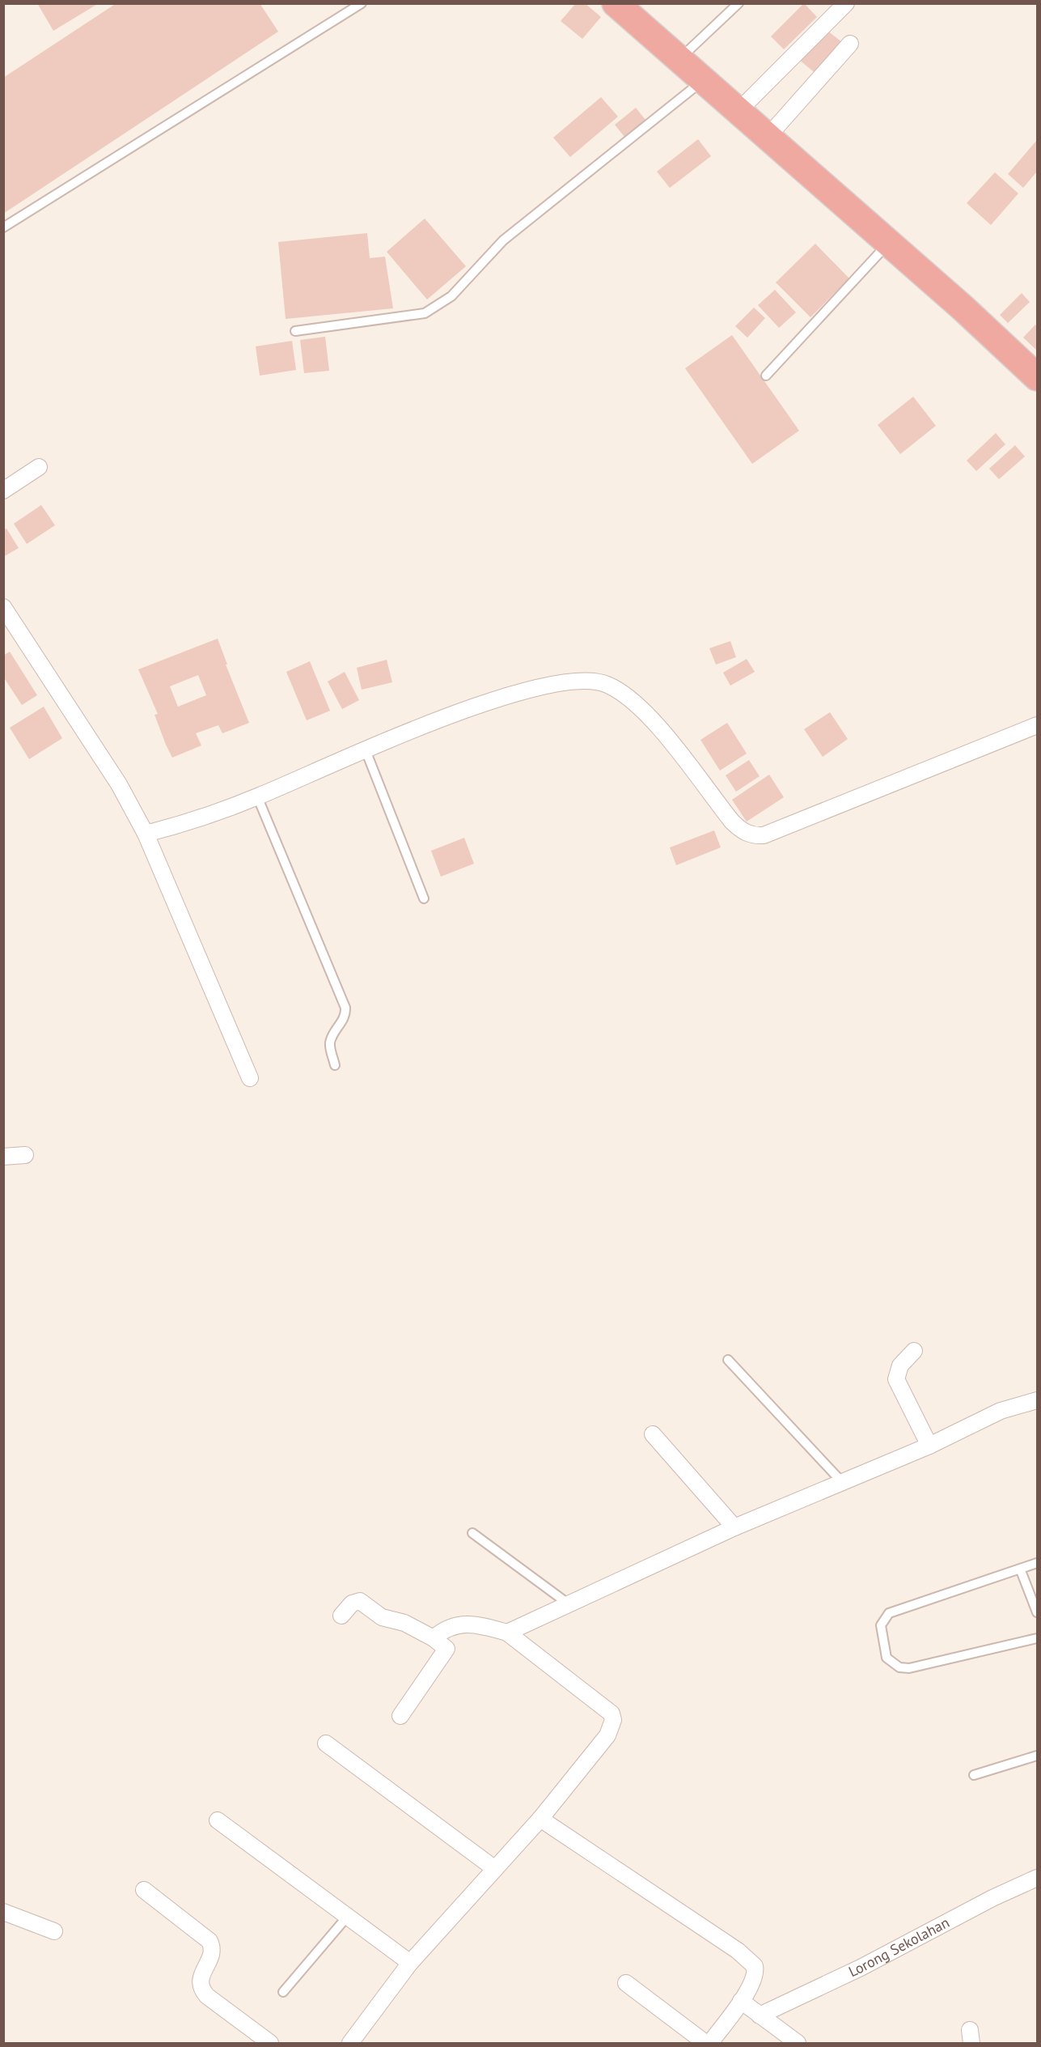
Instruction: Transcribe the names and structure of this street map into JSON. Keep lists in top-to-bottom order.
{
  "streets": {
    "street": ["Lorong Sekolahan"]
  }
}
